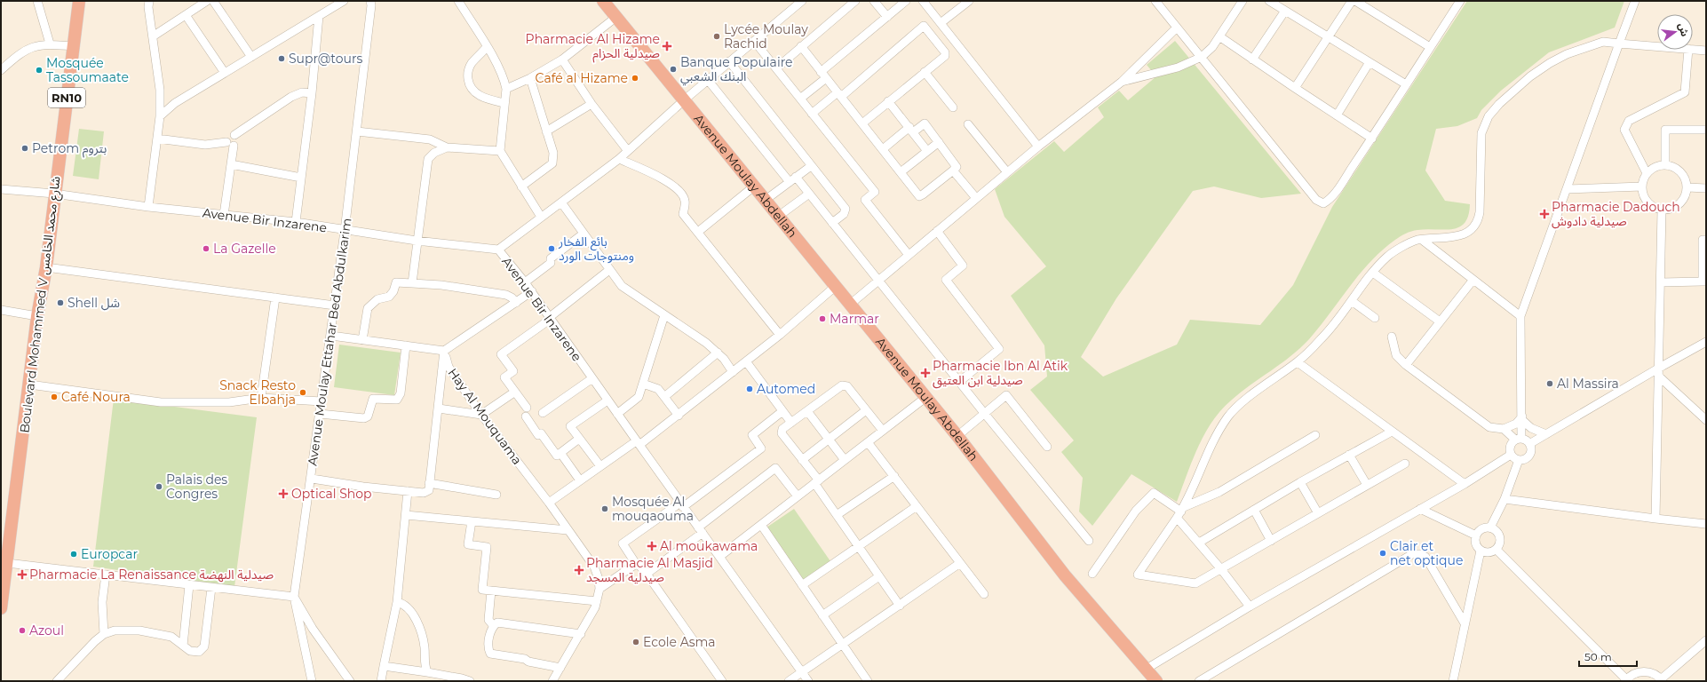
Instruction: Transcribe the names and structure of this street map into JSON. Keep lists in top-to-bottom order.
{
  "streets": {
    "main road": ["RN10", "Avenue Moulay Abdellah", "Boulevard Mohammed V شارع محمد الخامس"],
    "street": ["Avenue Bir Inzarene", "Avenue Moulay Ettahar Bed Abdulkarim", "Hay Al Mouquama"]
  },
  "crossings": [
    ["Avenue Bir Inzarene", "Boulevard Mohammed V شارع محمد الخامس"],
    ["Avenue Bir Inzarene", "Avenue Moulay Ettahar Bed Abdulkarim"]
  ],
  "places": {
    "other": [
      "Lycée Moulay Rachid",
      "Supr@tours",
      "Banque Populaire البنك الشعبي",
      "Mosquée Tassoumaate",
      "Café al Hizame",
      "Petrom بتروم",
      "La Gazelle",
      "بائع الفخار ومنتوجات الورد",
      "Shell شل",
      "Marmar",
      "Al Massira",
      "Automed",
      "Snack Resto Elbahja",
      "Café Noura",
      "Palais des Congres",
      "Mosquée Al mouqaouma",
      "Clair et net optique",
      "Europcar",
      "Azoul",
      "Ecole Asma"
    ],
    "health": [
      "Pharmacie Al Hizame صيدلية الحزام",
      "Pharmacie Dadouch صيدلية دادوش",
      "Pharmacie Ibn Al Atik صيدلية ابن العتيق",
      "Optical Shop",
      "Al moukawama",
      "Pharmacie Al Masjid صيدلية المسجد",
      "Pharmacie La Renaissance صيدلية النهضة"
    ]
  },
  "scale_bar": "50 m",
  "north": "right"
}
